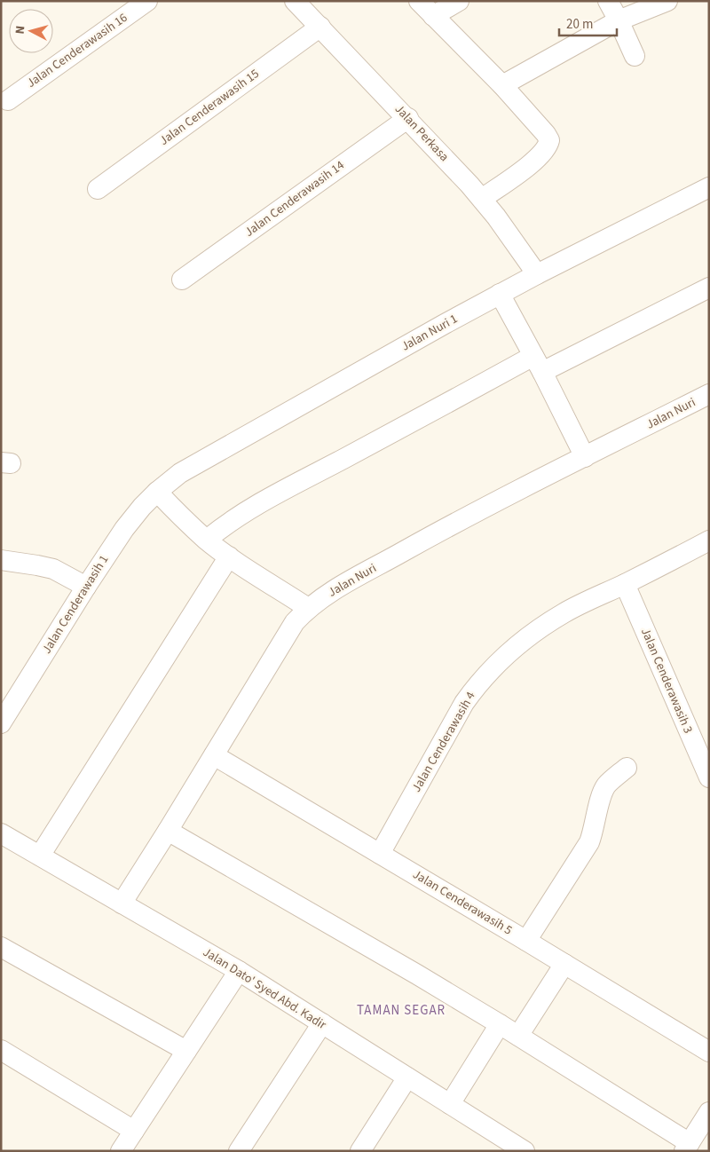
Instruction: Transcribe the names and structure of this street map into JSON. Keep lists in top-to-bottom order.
{
  "streets": {
    "street": [
      "Jalan Cenderawasih 16",
      "Jalan Cenderawasih 15",
      "Jalan Perkasa",
      "Jalan Cenderawasih 14",
      "Jalan Nuri 1",
      "Jalan Nuri",
      "Jalan Cenderawasih 1",
      "Jalan Cenderawasih 3",
      "Jalan Cenderawasih 4",
      "Jalan Cenderawasih 5",
      "Jalan Dato' Syed Abd. Kadir"
    ]
  },
  "crossings": [
    ["Jalan Cenderawasih 15", "Jalan Perkasa"],
    ["Jalan Perkasa", "Jalan Cenderawasih 14"],
    ["Jalan Perkasa", "Jalan Nuri 1"],
    ["Jalan Nuri 1", "Jalan Cenderawasih 1"],
    ["Jalan Nuri", "Jalan Cenderawasih 5"],
    ["Jalan Nuri", "Jalan Dato' Syed Abd. Kadir"],
    ["Jalan Cenderawasih 3", "Jalan Cenderawasih 4"],
    ["Jalan Cenderawasih 4", "Jalan Cenderawasih 5"]
  ],
  "districts": ["TAMAN SEGAR"],
  "scale_bar": "20 m",
  "north": "left"
}
